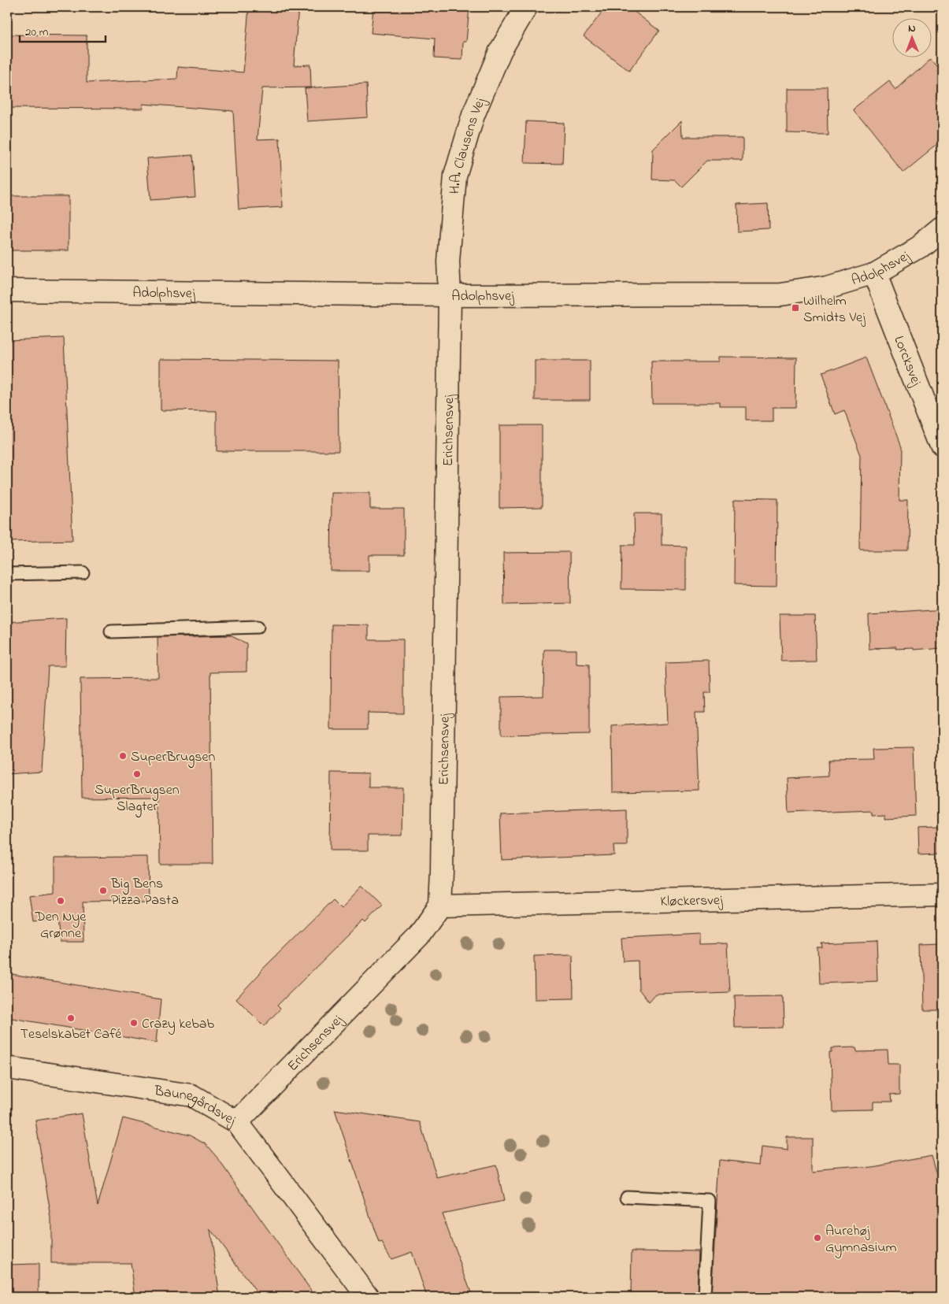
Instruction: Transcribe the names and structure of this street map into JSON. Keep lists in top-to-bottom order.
{
  "streets": {
    "street": [
      "H.A. Clausens Vej",
      "Adolphsvej",
      "Lorcksvej",
      "Erichsensvej",
      "Kløckersvej",
      "Baunegårdsvej"
    ]
  },
  "crossings": [
    ["H.A. Clausens Vej", "Adolphsvej"],
    ["H.A. Clausens Vej", "Erichsensvej"],
    ["Adolphsvej", "Lorcksvej"],
    ["Adolphsvej", "Erichsensvej"],
    ["Erichsensvej", "Kløckersvej"],
    ["Erichsensvej", "Baunegårdsvej"]
  ],
  "places": {
    "transit": ["Wilhelm Smidts Vej"],
    "other": [
      "SuperBrugsen",
      "SuperBrugsen Slagter",
      "Big Bens Pizza Pasta",
      "Den Nye Grønne",
      "Teselskabet Café",
      "Crazy kebab",
      "Aurehøj Gymnasium"
    ]
  },
  "scale_bar": "20 m",
  "north": "top"
}
